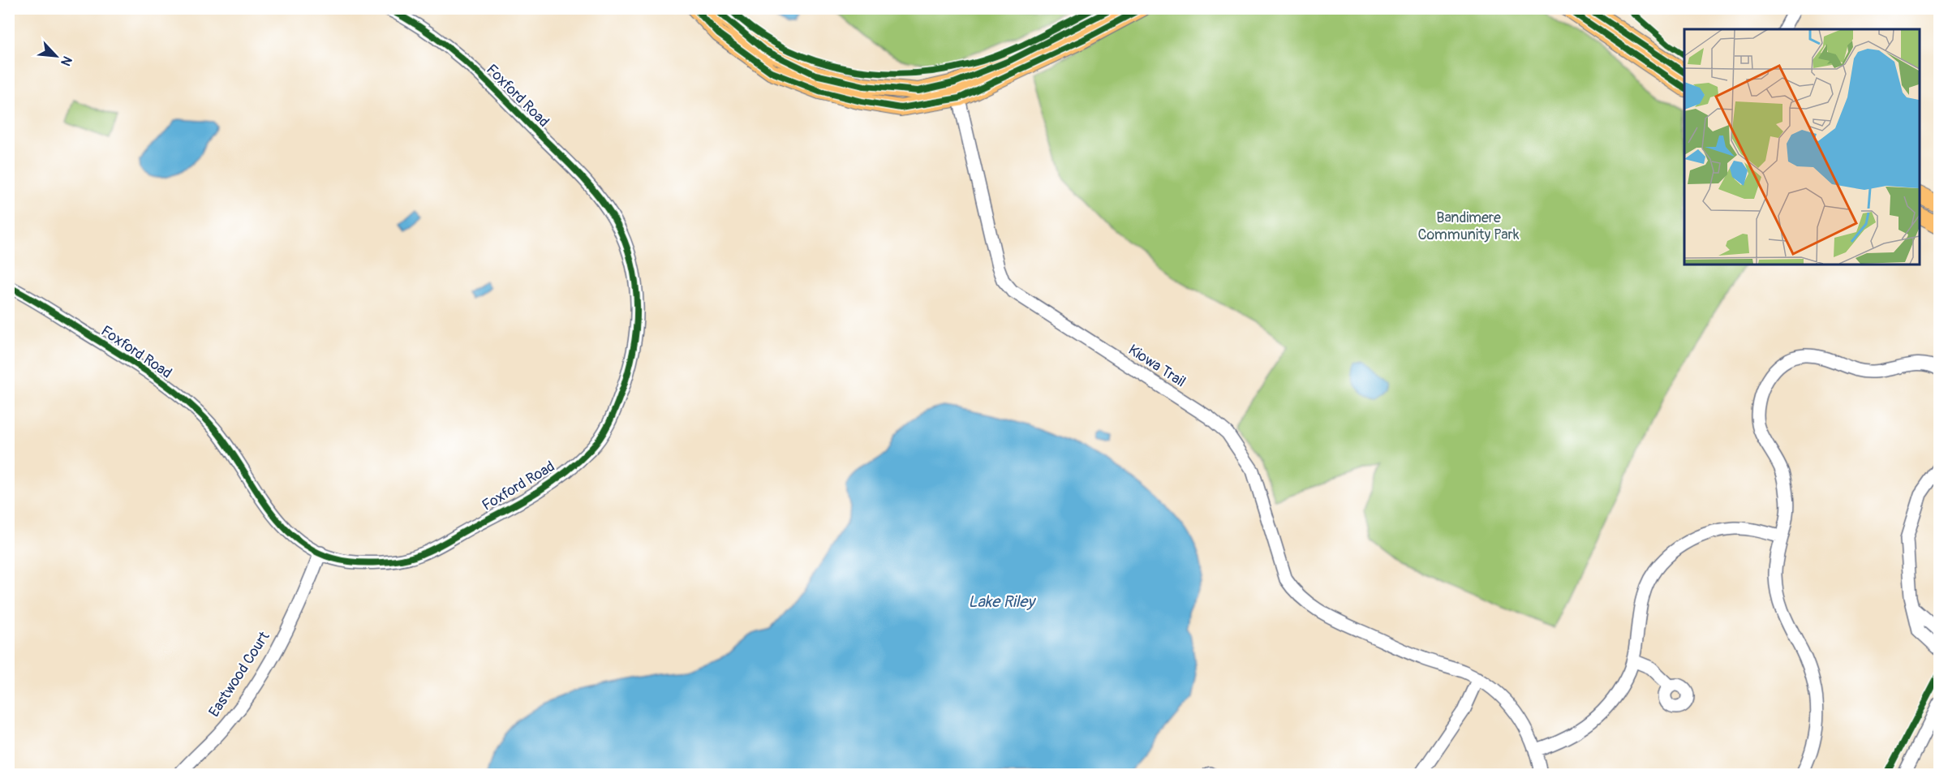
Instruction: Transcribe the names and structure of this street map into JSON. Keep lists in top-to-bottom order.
{
  "streets": {
    "street": ["Foxford Road", "Kiowa Trail", "Eastwood Court"]
  },
  "crossings": [
    ["Foxford Road", "Eastwood Court"]
  ],
  "water": ["Lake Riley"],
  "parks": ["Bandimere Community Park"],
  "north": "bottom right"
}
